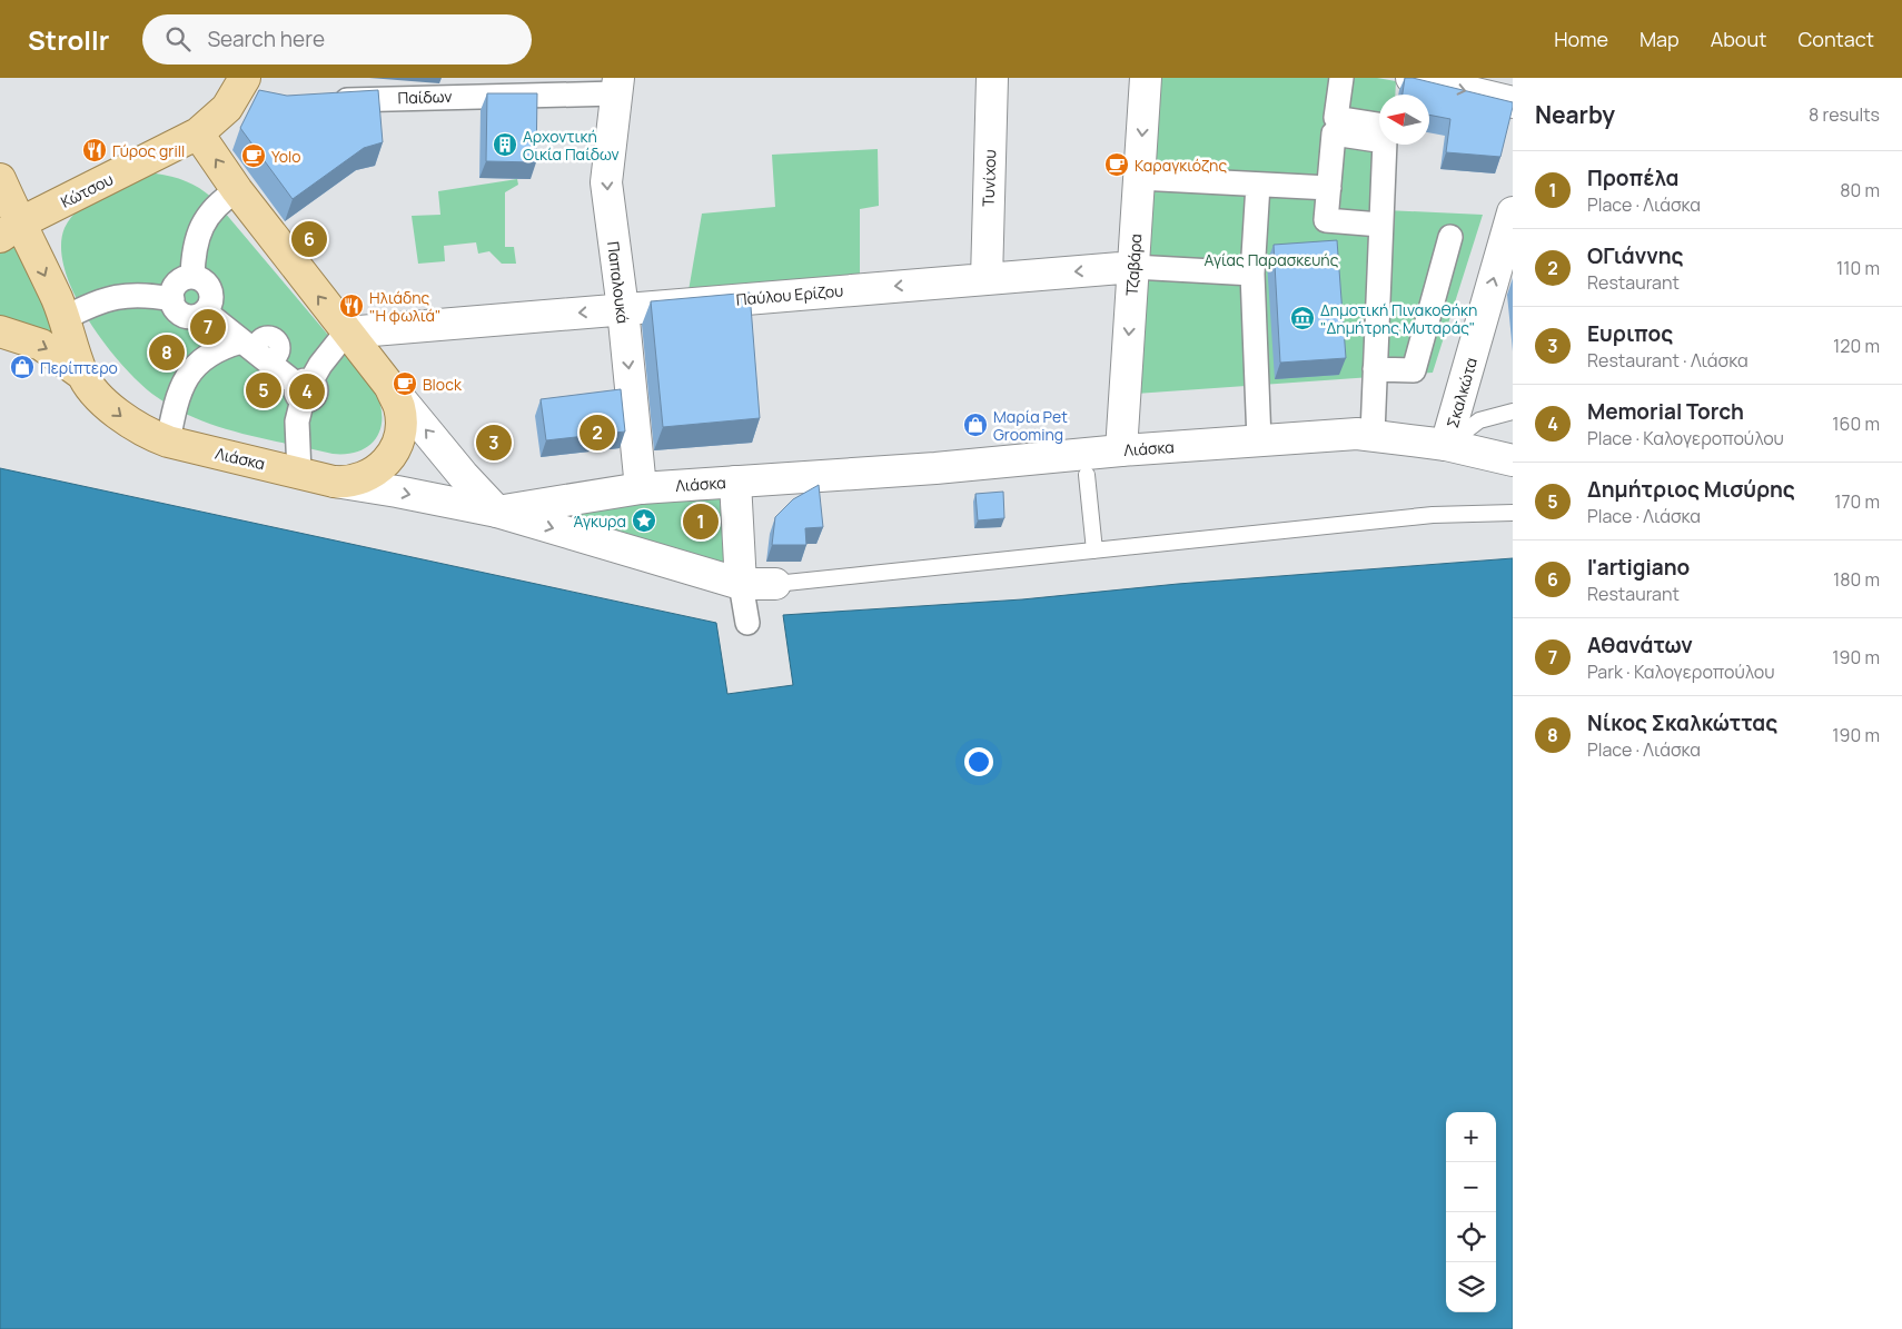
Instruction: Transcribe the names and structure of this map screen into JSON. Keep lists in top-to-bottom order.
{
  "streets": {
    "main road": ["Κώτσου", "Λιάσκα"],
    "street": [
      "Παίδων",
      "Τυνίχου",
      "Τζαβάρα",
      "Παπαλουκά",
      "Παύλου Ερίζου",
      "Σκαλκώτα"
    ]
  },
  "crossings": [
    ["Παίδων", "Παπαλουκά"],
    ["Τυνίχου", "Παύλου Ερίζου"],
    ["Κώτσου", "Λιάσκα"],
    ["Τζαβάρα", "Παύλου Ερίζου"],
    ["Τζαβάρα", "Λιάσκα"],
    ["Παπαλουκά", "Παύλου Ερίζου"],
    ["Παπαλουκά", "Λιάσκα"],
    ["Παύλου Ερίζου", "Λιάσκα"],
    ["Σκαλκώτα", "Λιάσκα"]
  ],
  "one_way": ["Παπαλουκά", "Παύλου Ερίζου"],
  "parks": ["Αγίας Παρασκευής"],
  "places": {
    "building": ["Αρχοντική Οικία Παίδων"],
    "restaurant": ["Γύρος grill", "Ηλιάδης \"Η φωλιά\""],
    "cafe": ["Yolo", "Καραγκιόζης", "Block"],
    "museum": ["Δημοτική Πινακοθήκη \"Δημήτρης Μυταράς\""],
    "shop": ["Περίπτερο", "Μαρία Pet Grooming"],
    "place": ["Άγκυρα"]
  },
  "north": "left",
  "page": {
    "header": "Strollr",
    "search": "Search here",
    "nav": [
      "Home",
      "Map",
      "About",
      "Contact"
    ],
    "heading": ["Nearby", "8 results"],
    "list": [
      {
        "mark": "1",
        "name": "Προπέλα",
        "note": "Place · Λιάσκα",
        "value": "80 m"
      },
      {
        "mark": "2",
        "name": "ΟΓιάννης",
        "note": "Restaurant",
        "value": "110 m"
      },
      {
        "mark": "3",
        "name": "Ευριπος",
        "note": "Restaurant · Λιάσκα",
        "value": "120 m"
      },
      {
        "mark": "4",
        "name": "Memorial Torch",
        "note": "Place · Καλογεροπούλου",
        "value": "160 m"
      },
      {
        "mark": "5",
        "name": "Δημήτριος Μισύρης",
        "note": "Place · Λιάσκα",
        "value": "170 m"
      },
      {
        "mark": "6",
        "name": "l'artigiano",
        "note": "Restaurant",
        "value": "180 m"
      },
      {
        "mark": "7",
        "name": "Αθανάτων",
        "note": "Park · Καλογεροπούλου",
        "value": "190 m"
      },
      {
        "mark": "8",
        "name": "Νίκος Σκαλκώττας",
        "note": "Place · Λιάσκα",
        "value": "190 m"
      }
    ],
    "pins": [
      "6",
      "7",
      "8",
      "5",
      "4",
      "2",
      "3",
      "1"
    ],
    "map_buttons": ["+", "−"]
  }
}
